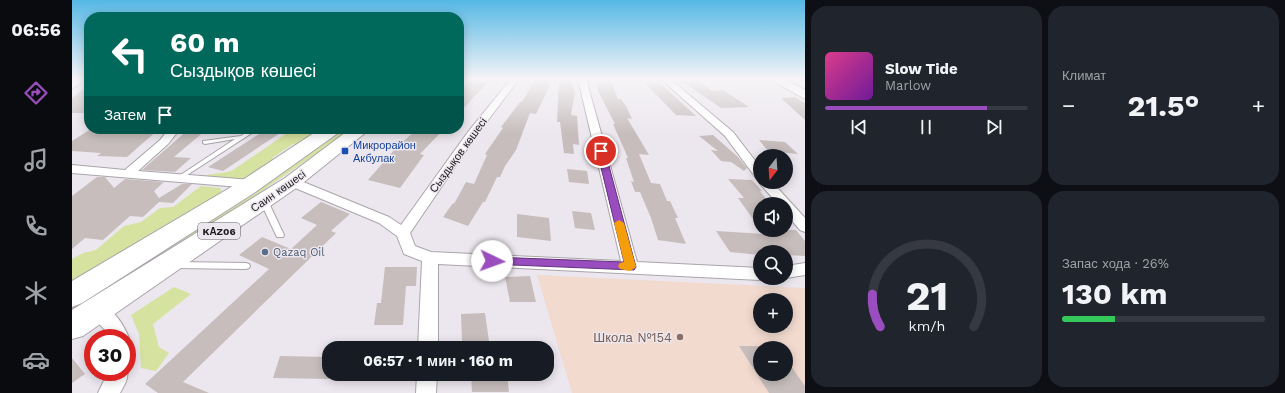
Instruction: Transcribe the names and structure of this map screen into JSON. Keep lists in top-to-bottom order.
{
  "streets": {
    "highway": ["Саин көшесі", "KАZ06"],
    "street": ["Сыздықов көшесі"]
  },
  "places": {
    "transit": ["Микрорайон Акбулак"],
    "other": ["Qazaq Oil", "Школа №154"]
  },
  "north": "bottom",
  "page": {
    "tabs": "06:56",
    "tile": [
      "Климат",
      ["Запас хода · 26%", "130 km"]
    ],
    "turn": ["60 m", "Сыздықов көшесі"],
    "song": ["Slow Tide", "Marlow"],
    "heat": ["−", "21.5°", "+"],
    "then": "Затем",
    "map_buttons": ["+", "−"],
    "limit": "30",
    "trip": "06:57 · 1 мин · 160 m",
    "gauge": ["21", "km/h"]
  }
}
